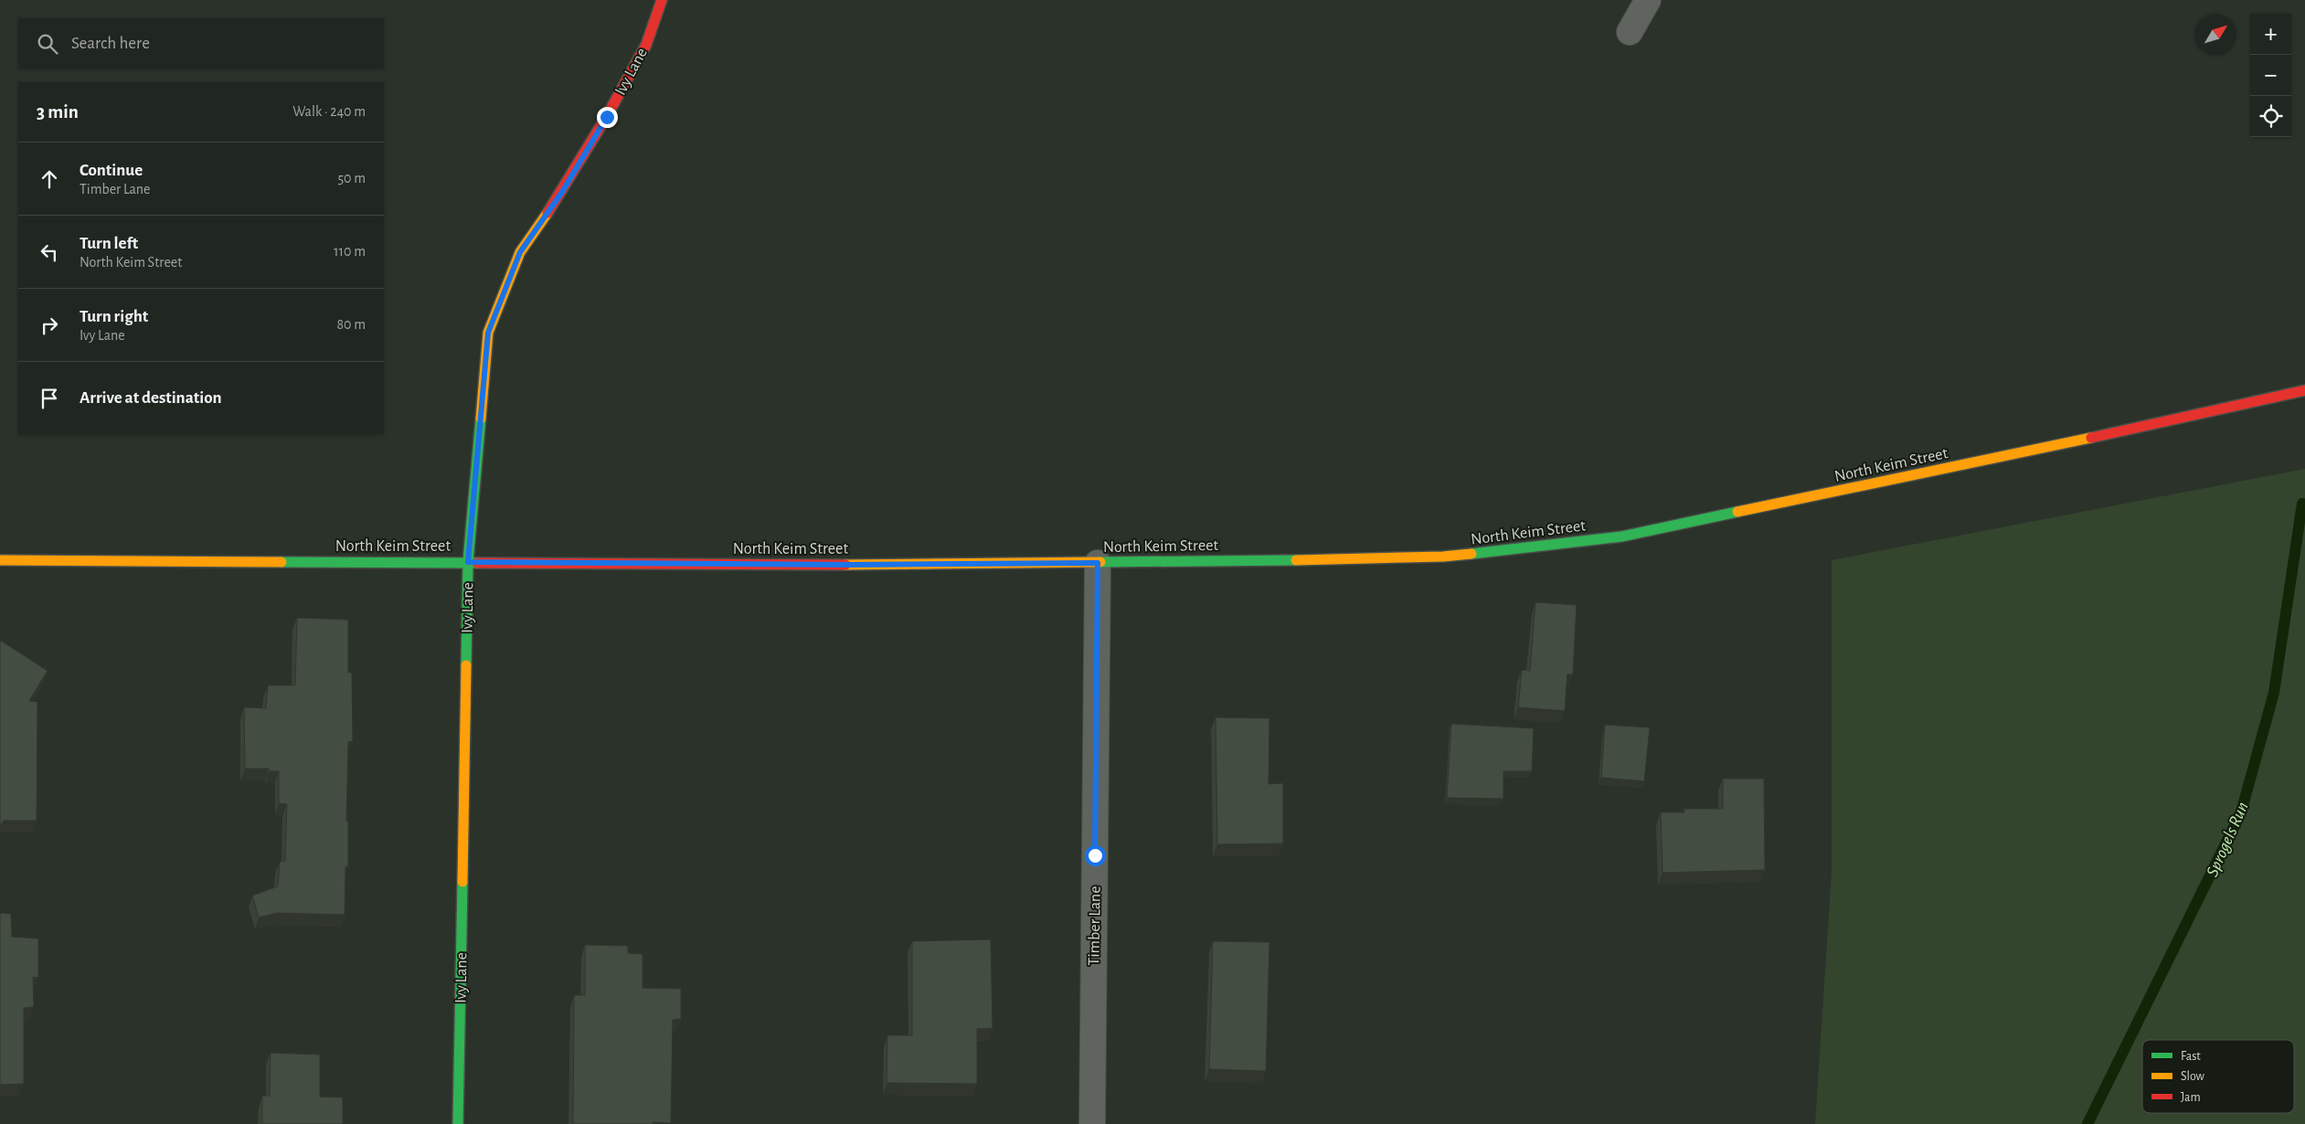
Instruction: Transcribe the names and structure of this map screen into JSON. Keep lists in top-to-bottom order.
{
  "streets": {
    "street": ["Ivy Lane", "North Keim Street", "Timber Lane"]
  },
  "crossings": [
    ["Ivy Lane", "North Keim Street"],
    ["North Keim Street", "Timber Lane"]
  ],
  "water": ["Sprogels Run"],
  "legend": ["Fast", "Slow", "Jam"],
  "north": "top right",
  "page": {
    "map_buttons": ["+", "−"],
    "search": "Search here",
    "heading": ["3 min", "Walk · 240 m"],
    "list": [
      ["Continue", "Timber Lane", "50 m"],
      ["Turn left", "North Keim Street", "110 m"],
      ["Turn right", "Ivy Lane", "80 m"],
      "Arrive at destination"
    ]
  }
}
